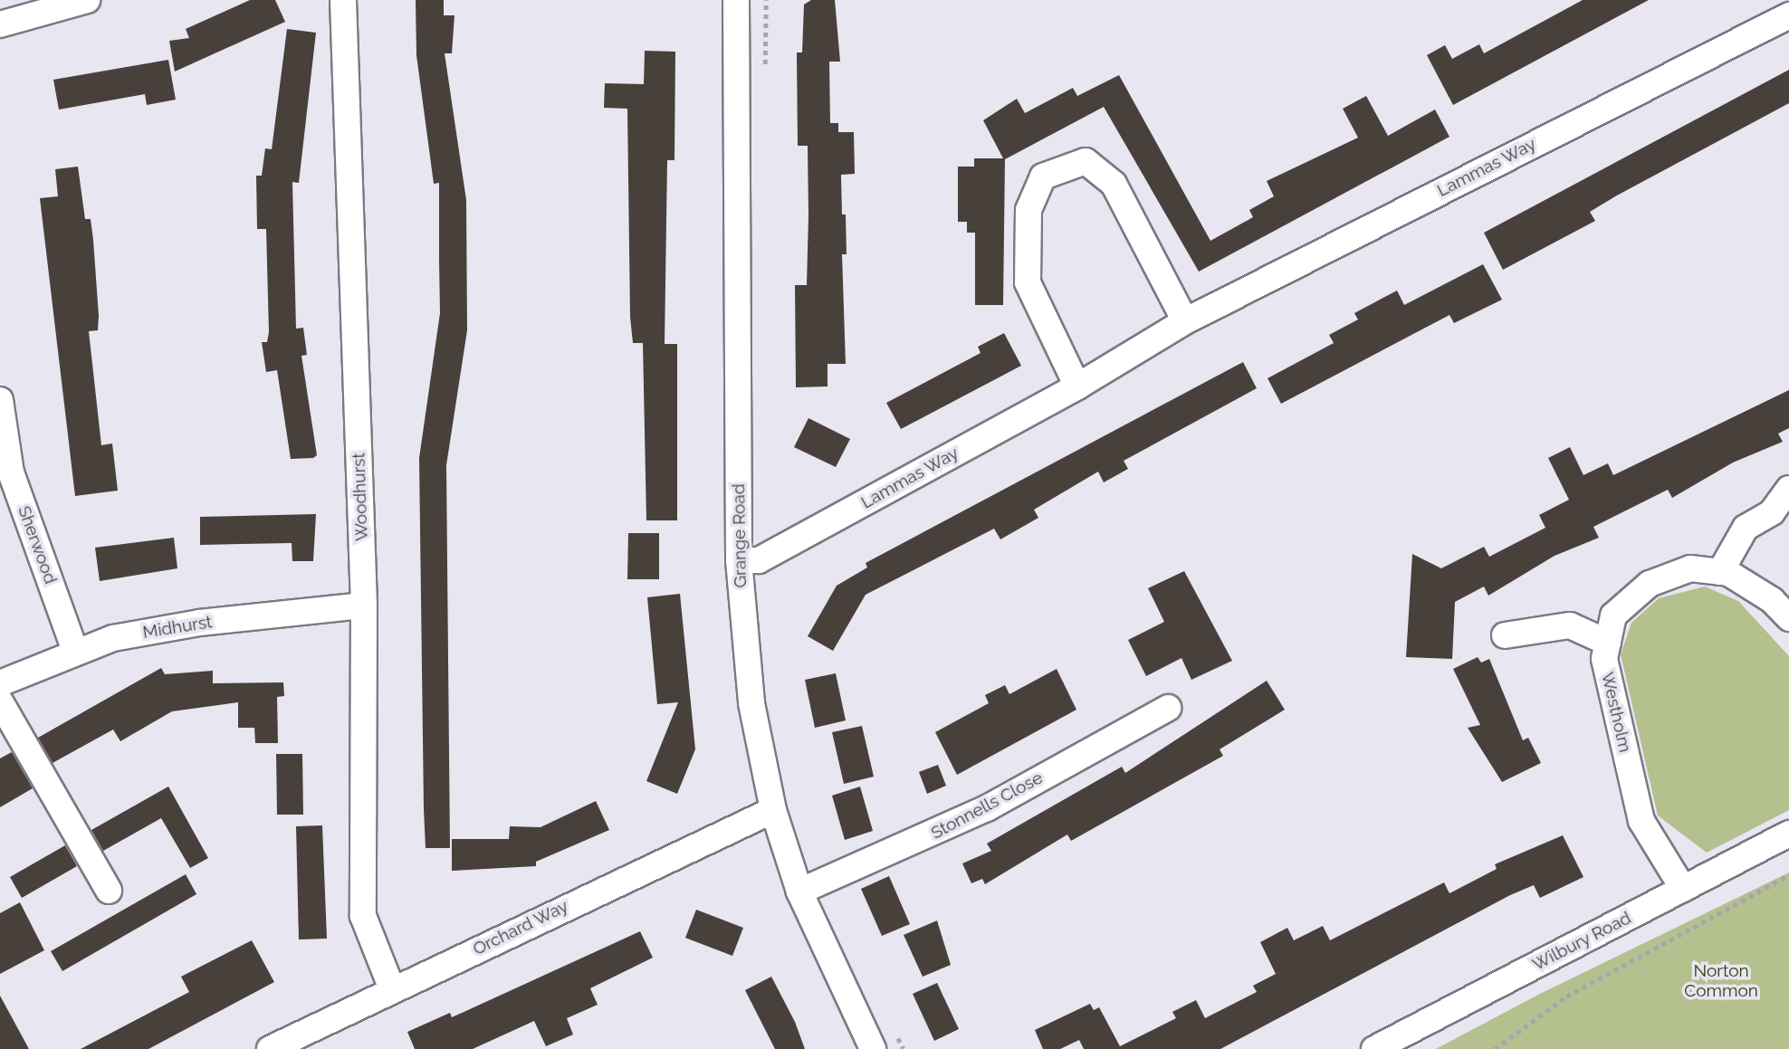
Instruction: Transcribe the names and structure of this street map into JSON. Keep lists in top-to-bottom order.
{
  "streets": {
    "street": [
      "Lammas Way",
      "Woodhurst",
      "Grange Road",
      "Sherwood",
      "Midhurst",
      "Westholm",
      "Stonnells Close",
      "Orchard Way",
      "Wilbury Road"
    ]
  },
  "crossings": [
    ["Lammas Way", "Grange Road"],
    ["Woodhurst", "Midhurst"],
    ["Woodhurst", "Orchard Way"],
    ["Grange Road", "Stonnells Close"],
    ["Grange Road", "Orchard Way"],
    ["Sherwood", "Midhurst"],
    ["Westholm", "Wilbury Road"]
  ],
  "parks": ["Norton Common"]
}
